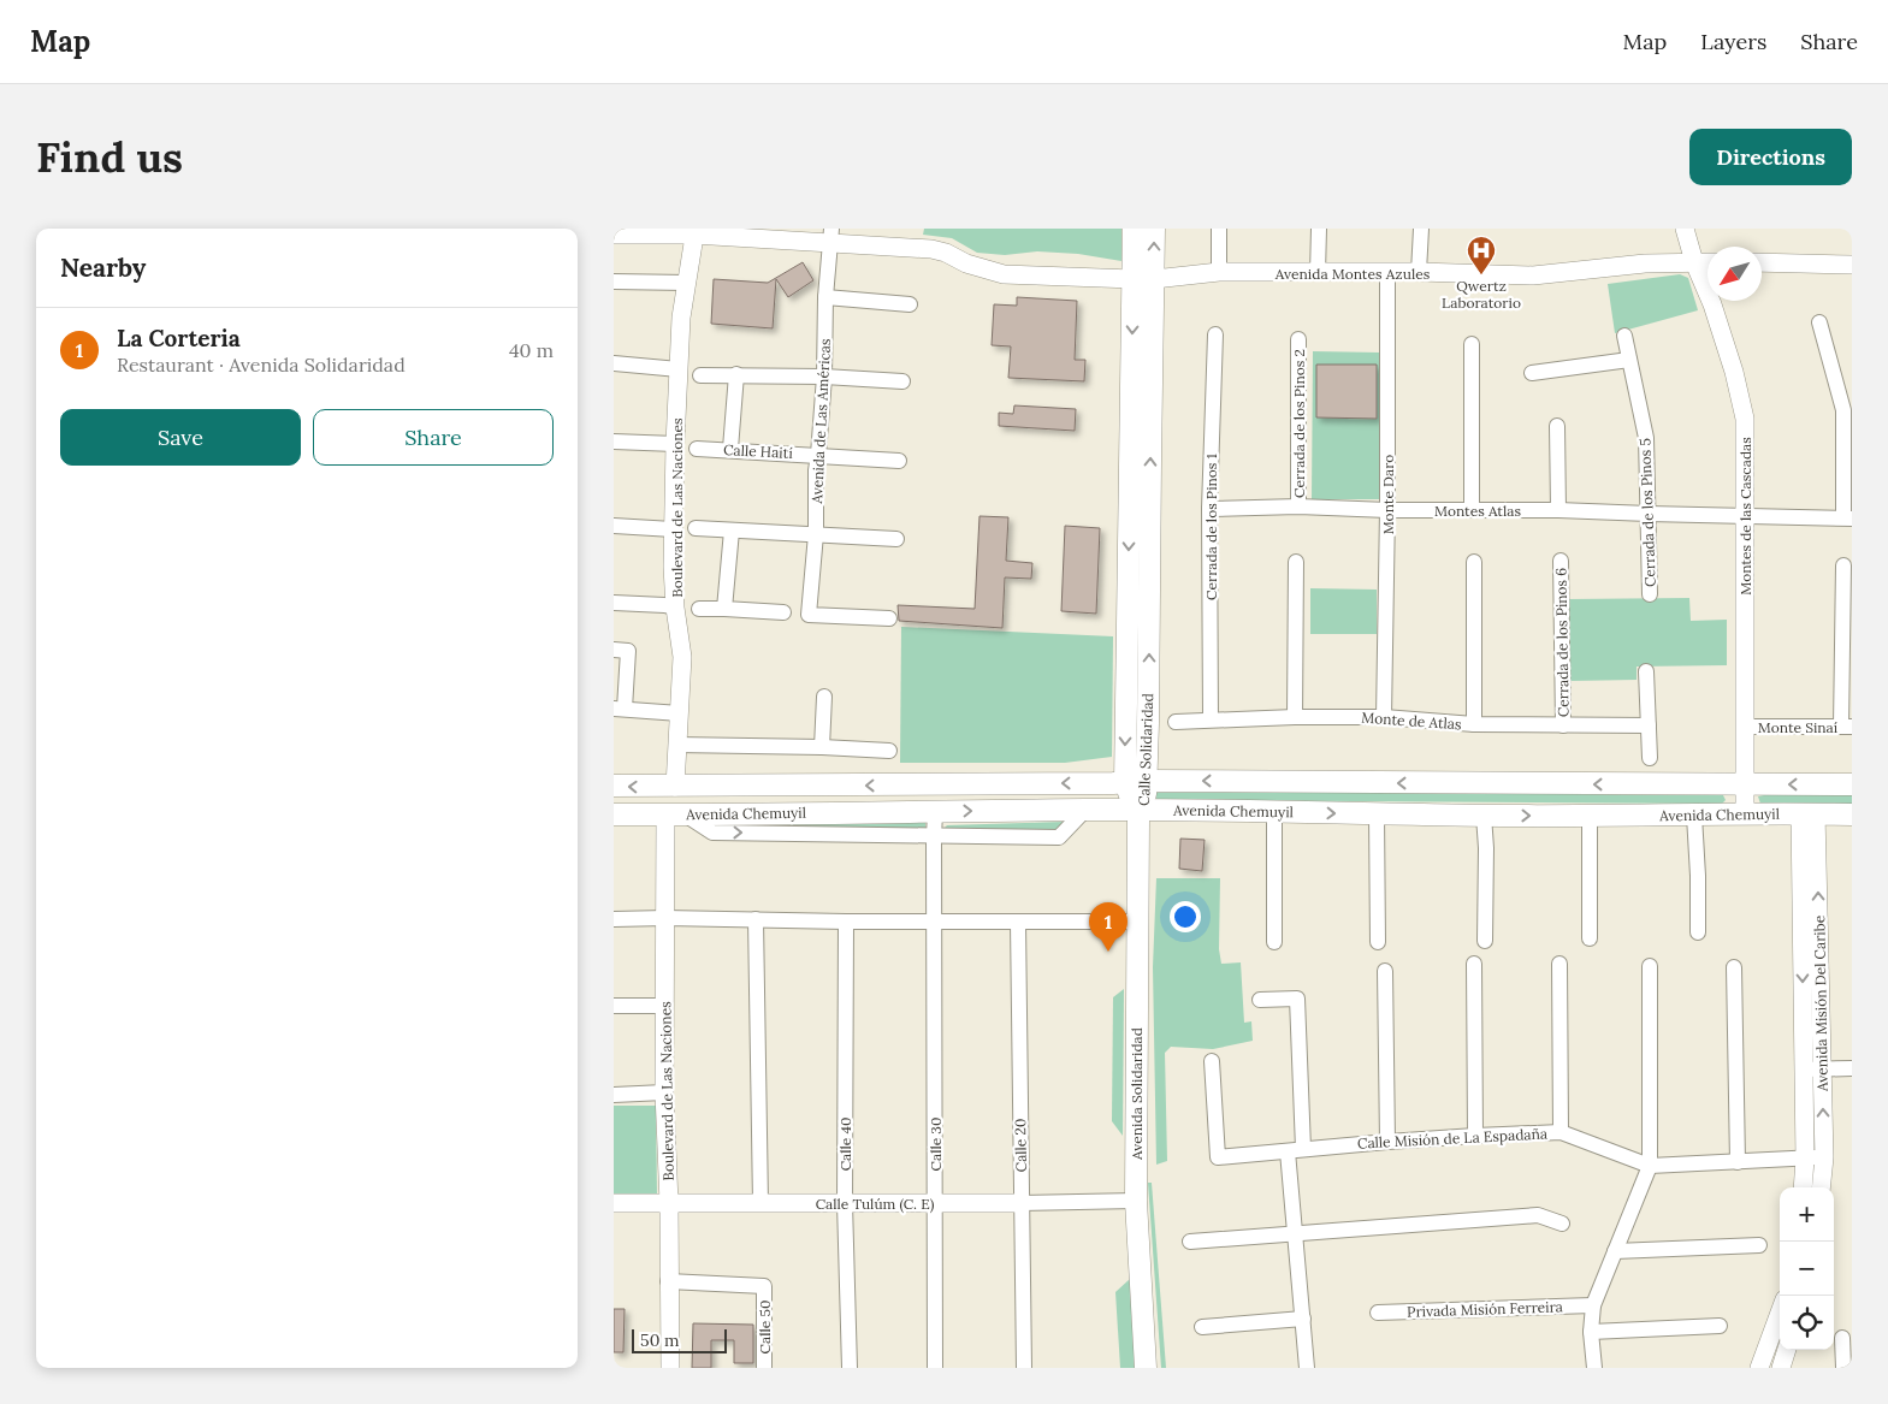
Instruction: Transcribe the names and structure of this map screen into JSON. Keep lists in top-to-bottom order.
{
  "streets": {
    "main road": ["Calle Solidaridad", "Avenida Chemuyil", "Avenida Solidaridad"],
    "street": [
      "Avenida Montes Azules",
      "Avenida de Las Américas",
      "Cerrada de los Pinos 2",
      "Calle Haití",
      "Monte Daro",
      "Boulevard de Las Naciones",
      "Montes Atlas",
      "Cerrada de los Pinos 5",
      "Montes de las Cascadas",
      "Cerrada de los Pinos 1",
      "Cerrada de los Pinos 6",
      "Monte de Atlas",
      "Monte Sinaí",
      "Avenida Misión Del Caribe",
      "Calle Misión de La Espadaña",
      "Calle 40",
      "Calle 30",
      "Calle 20",
      "Calle Tulúm (C. E)",
      "Privada Misión Ferreira",
      "Calle 50"
    ]
  },
  "crossings": [
    ["Avenida Montes Azules", "Avenida de Las Américas"],
    ["Avenida Montes Azules", "Monte Daro"],
    ["Avenida Montes Azules", "Boulevard de Las Naciones"],
    ["Avenida Montes Azules", "Montes de las Cascadas"],
    ["Avenida Montes Azules", "Calle Solidaridad"],
    ["Avenida de Las Américas", "Calle Haití"],
    ["Cerrada de los Pinos 2", "Montes Atlas"],
    ["Monte Daro", "Montes Atlas"],
    ["Monte Daro", "Monte de Atlas"],
    ["Boulevard de Las Naciones", "Avenida Chemuyil"],
    ["Boulevard de Las Naciones", "Calle Tulúm (C. E)"],
    ["Boulevard de Las Naciones", "Calle 50"],
    ["Montes Atlas", "Cerrada de los Pinos 5"],
    ["Montes Atlas", "Montes de las Cascadas"],
    ["Montes Atlas", "Cerrada de los Pinos 1"],
    ["Montes de las Cascadas", "Monte Sinaí"],
    ["Montes de las Cascadas", "Avenida Chemuyil"],
    ["Cerrada de los Pinos 1", "Monte de Atlas"],
    ["Cerrada de los Pinos 6", "Monte de Atlas"],
    ["Calle Solidaridad", "Avenida Chemuyil"],
    ["Calle Solidaridad", "Avenida Solidaridad"],
    ["Avenida Chemuyil", "Avenida Misión Del Caribe"],
    ["Avenida Chemuyil", "Avenida Solidaridad"],
    ["Avenida Chemuyil", "Calle 30"],
    ["Avenida Misión Del Caribe", "Calle Misión de La Espadaña"],
    ["Avenida Solidaridad", "Calle Tulúm (C. E)"],
    ["Calle 40", "Calle Tulúm (C. E)"],
    ["Calle 30", "Calle Tulúm (C. E)"],
    ["Calle 20", "Calle Tulúm (C. E)"]
  ],
  "places": {
    "hospital": ["Qwertz Laboratorio"]
  },
  "scale_bar": "50 m",
  "north": "bottom left",
  "page": {
    "header": "Map",
    "nav": ["Map", "Layers", "Share"],
    "buttons": [
      "Directions",
      ["Save", "Share"]
    ],
    "title": "Find us",
    "heading": "Nearby",
    "list": [
      {
        "mark": "1",
        "name": "La Corteria",
        "note": "Restaurant · Avenida Solidaridad",
        "value": "40 m"
      }
    ],
    "pins": "1",
    "map_buttons": ["+", "−"],
    "scale": "50 m"
  }
}
